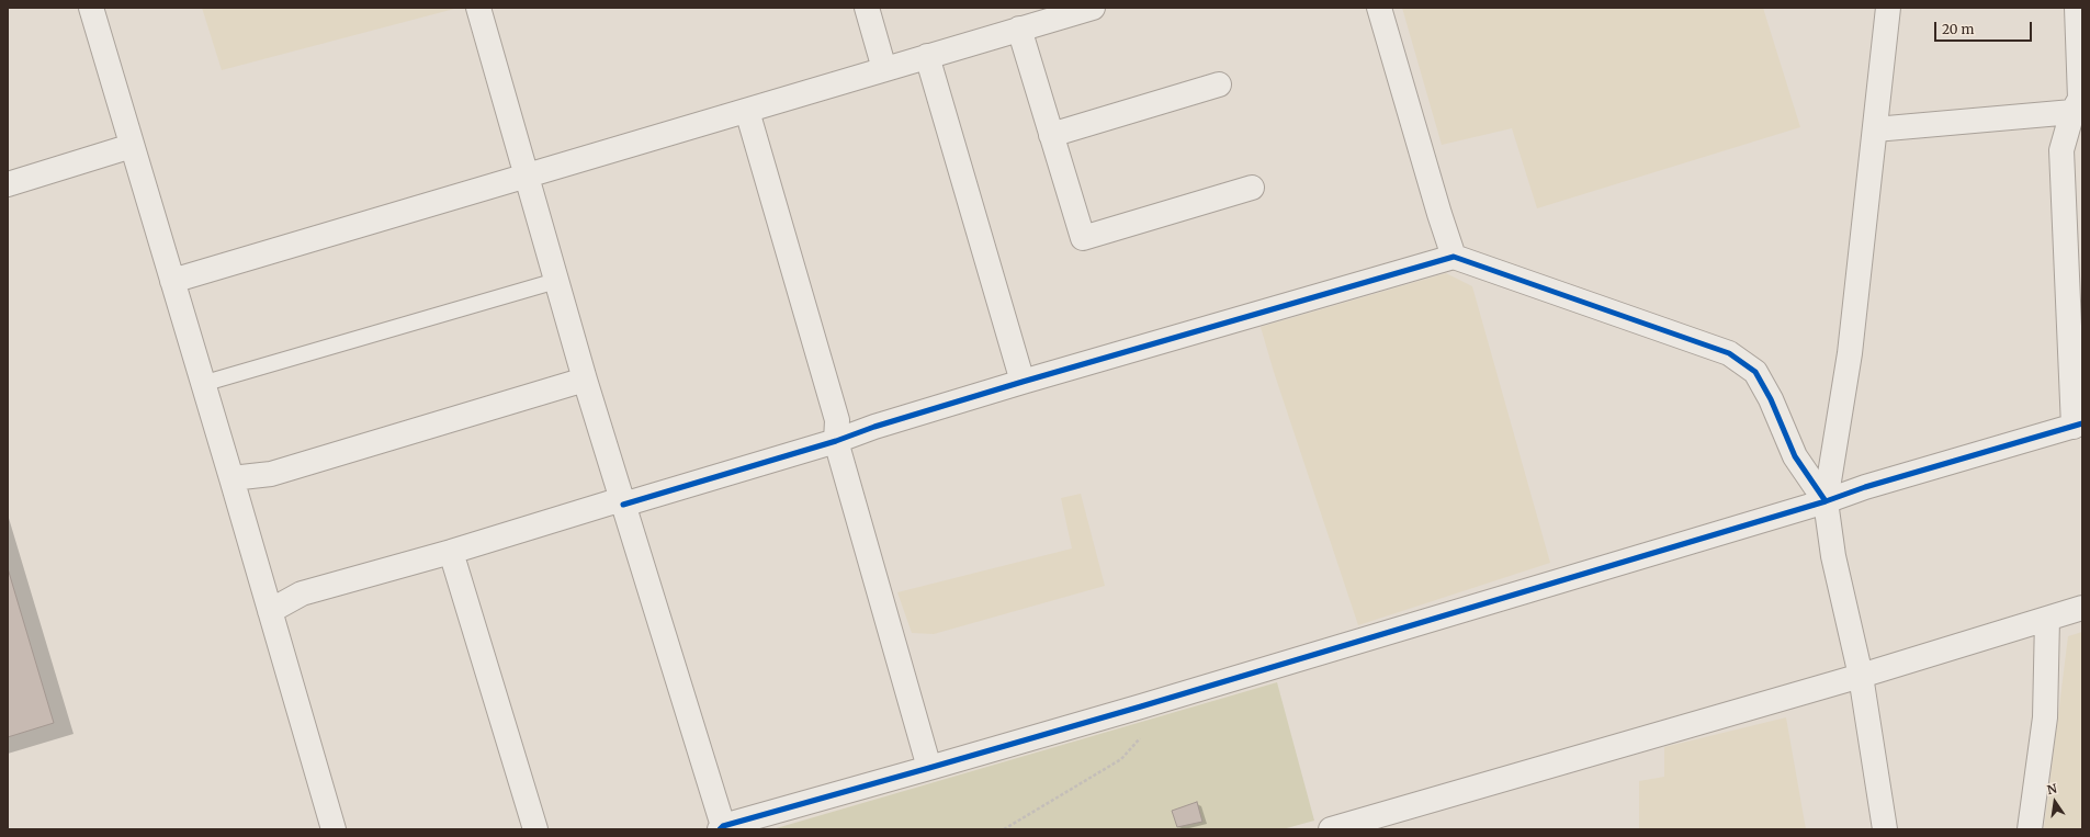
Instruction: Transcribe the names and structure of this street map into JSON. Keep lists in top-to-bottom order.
{
  "scale_bar": "20 m",
  "north": "top"
}
